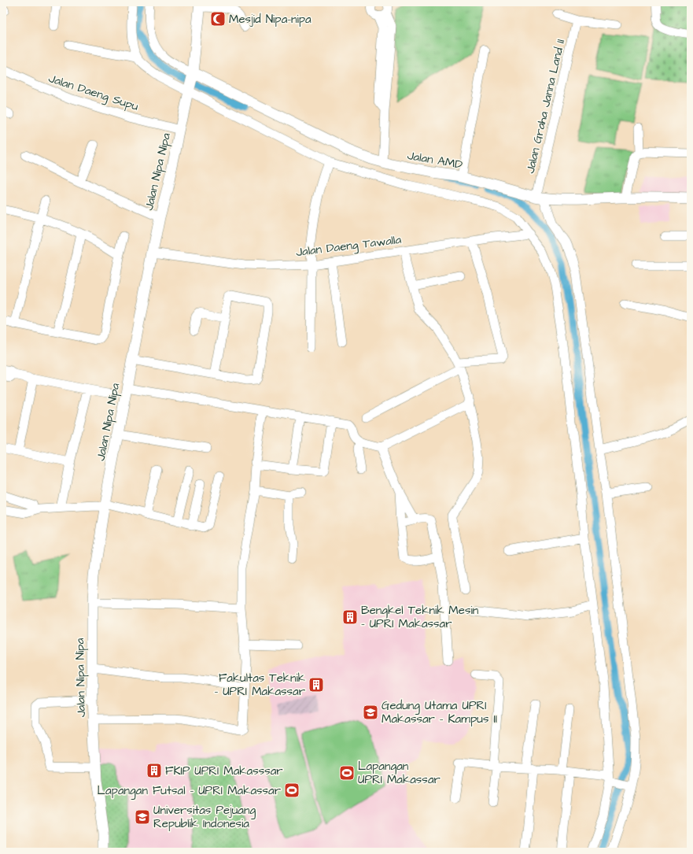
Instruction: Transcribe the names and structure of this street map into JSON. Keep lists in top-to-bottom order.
{
  "streets": {
    "street": [
      "Jalan Daeng Supu",
      "Jalan Graha Janna Land II",
      "Jalan AMD",
      "Jalan Nipa Nipa",
      "Jalan Daeng Tawalla"
    ]
  },
  "crossings": [
    ["Jalan Daeng Supu", "Jalan Nipa Nipa"],
    ["Jalan Graha Janna Land II", "Jalan AMD"],
    ["Jalan AMD", "Jalan Nipa Nipa"],
    ["Jalan Nipa Nipa", "Jalan Daeng Tawalla"]
  ],
  "places": {
    "mosque": ["Mesjid Nipa-nipa"],
    "building": ["Bengkel Teknik Mesin - UPRI Makassar", "Fakultas Teknik - UPRI Makassar", "FKIP UPRI Makasssar"],
    "school or university": ["Gedung Utama UPRI Makassar - Kampus II", "Universitas Pejuang Republik Indonesia"],
    "sports": ["Lapangan UPRI Makassar", "Lapangan Futsal - UPRI Makassar"]
  }
}
